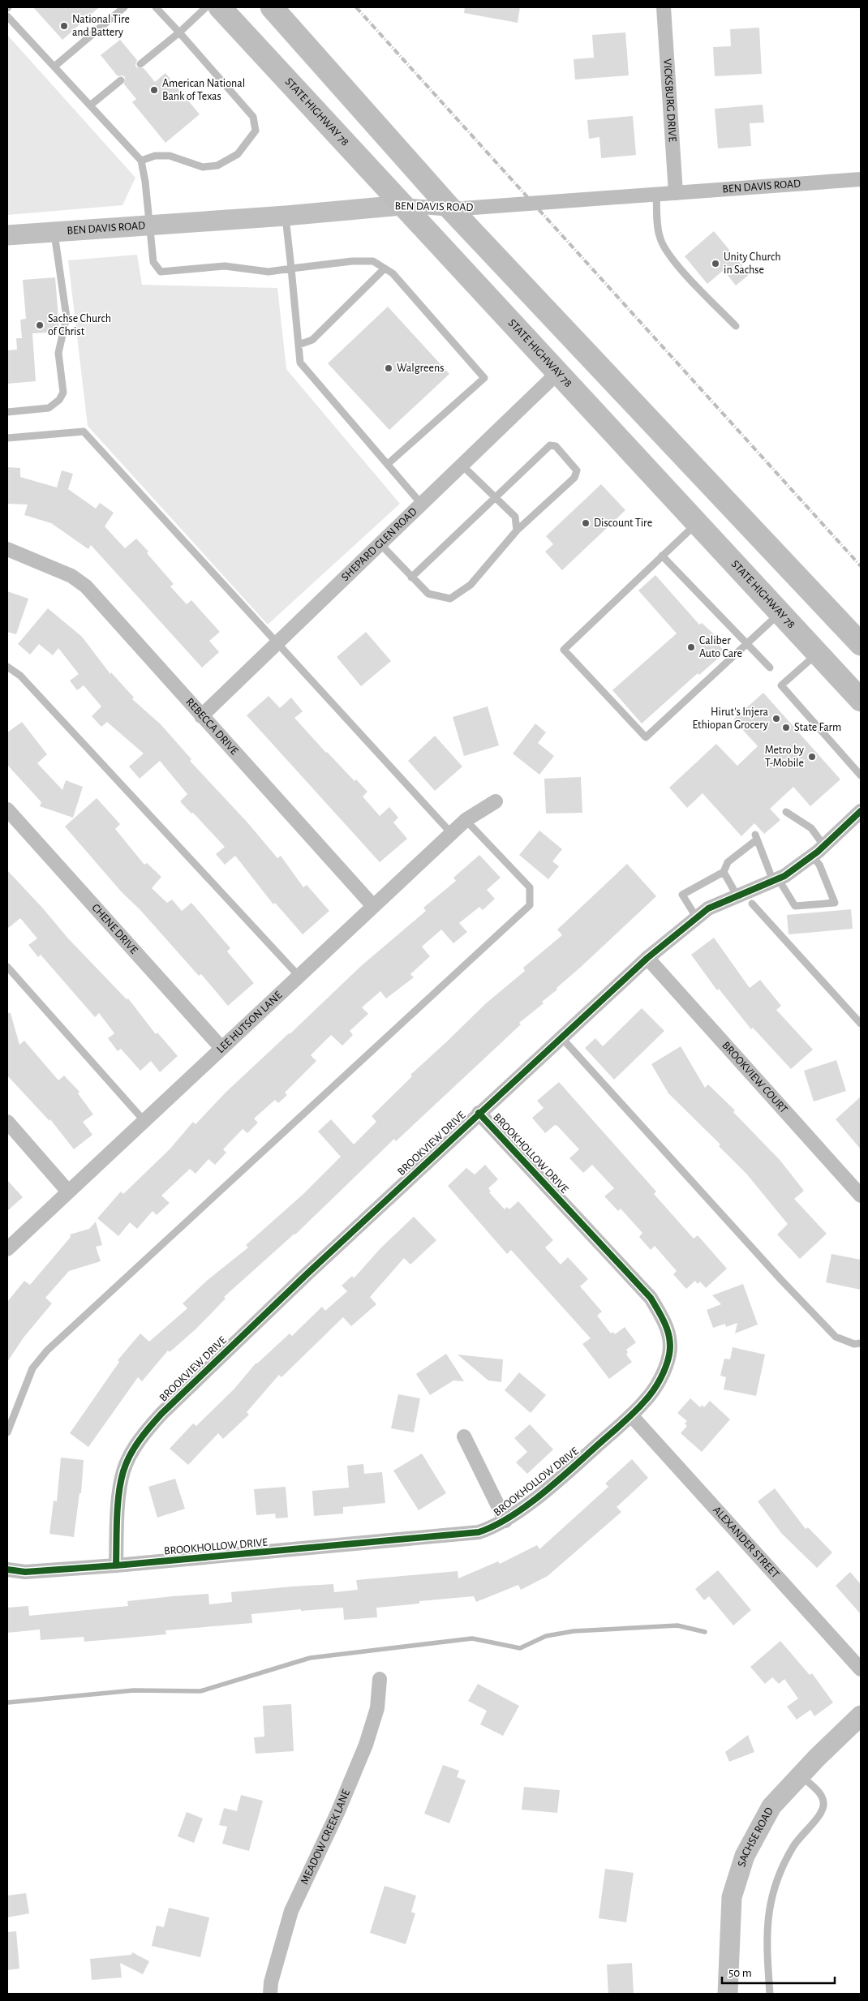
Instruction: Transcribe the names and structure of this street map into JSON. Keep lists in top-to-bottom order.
{
  "streets": {
    "main road": ["STATE HIGHWAY 78"],
    "street": [
      "VICKSBURG DRIVE",
      "BEN DAVIS ROAD",
      "SHEPARD GLEN ROAD",
      "REBECCA DRIVE",
      "CHENE DRIVE",
      "LEE HUTSON LANE",
      "BROOKVIEW COURT",
      "BROOKVIEW DRIVE",
      "BROOKHOLLOW DRIVE",
      "ALEXANDER STREET",
      "MEADOW CREEK LANE",
      "SACHSE ROAD"
    ]
  },
  "crossings": [
    ["VICKSBURG DRIVE", "BEN DAVIS ROAD"],
    ["STATE HIGHWAY 78", "BEN DAVIS ROAD"],
    ["STATE HIGHWAY 78", "SHEPARD GLEN ROAD"],
    ["SHEPARD GLEN ROAD", "REBECCA DRIVE"],
    ["REBECCA DRIVE", "LEE HUTSON LANE"],
    ["CHENE DRIVE", "LEE HUTSON LANE"],
    ["BROOKVIEW COURT", "BROOKVIEW DRIVE"],
    ["BROOKVIEW DRIVE", "BROOKHOLLOW DRIVE"],
    ["BROOKHOLLOW DRIVE", "ALEXANDER STREET"]
  ],
  "places": [
    "National Tire and Battery",
    "American National Bank of Texas",
    "Unity Church in Sachse",
    "Sachse Church of Christ",
    "Walgreens",
    "Discount Tire",
    "Caliber Auto Care",
    "Hirut's Injera Ethiopan Grocery",
    "State Farm",
    "Metro by T-Mobile"
  ],
  "scale_bar": "50 m"
}
